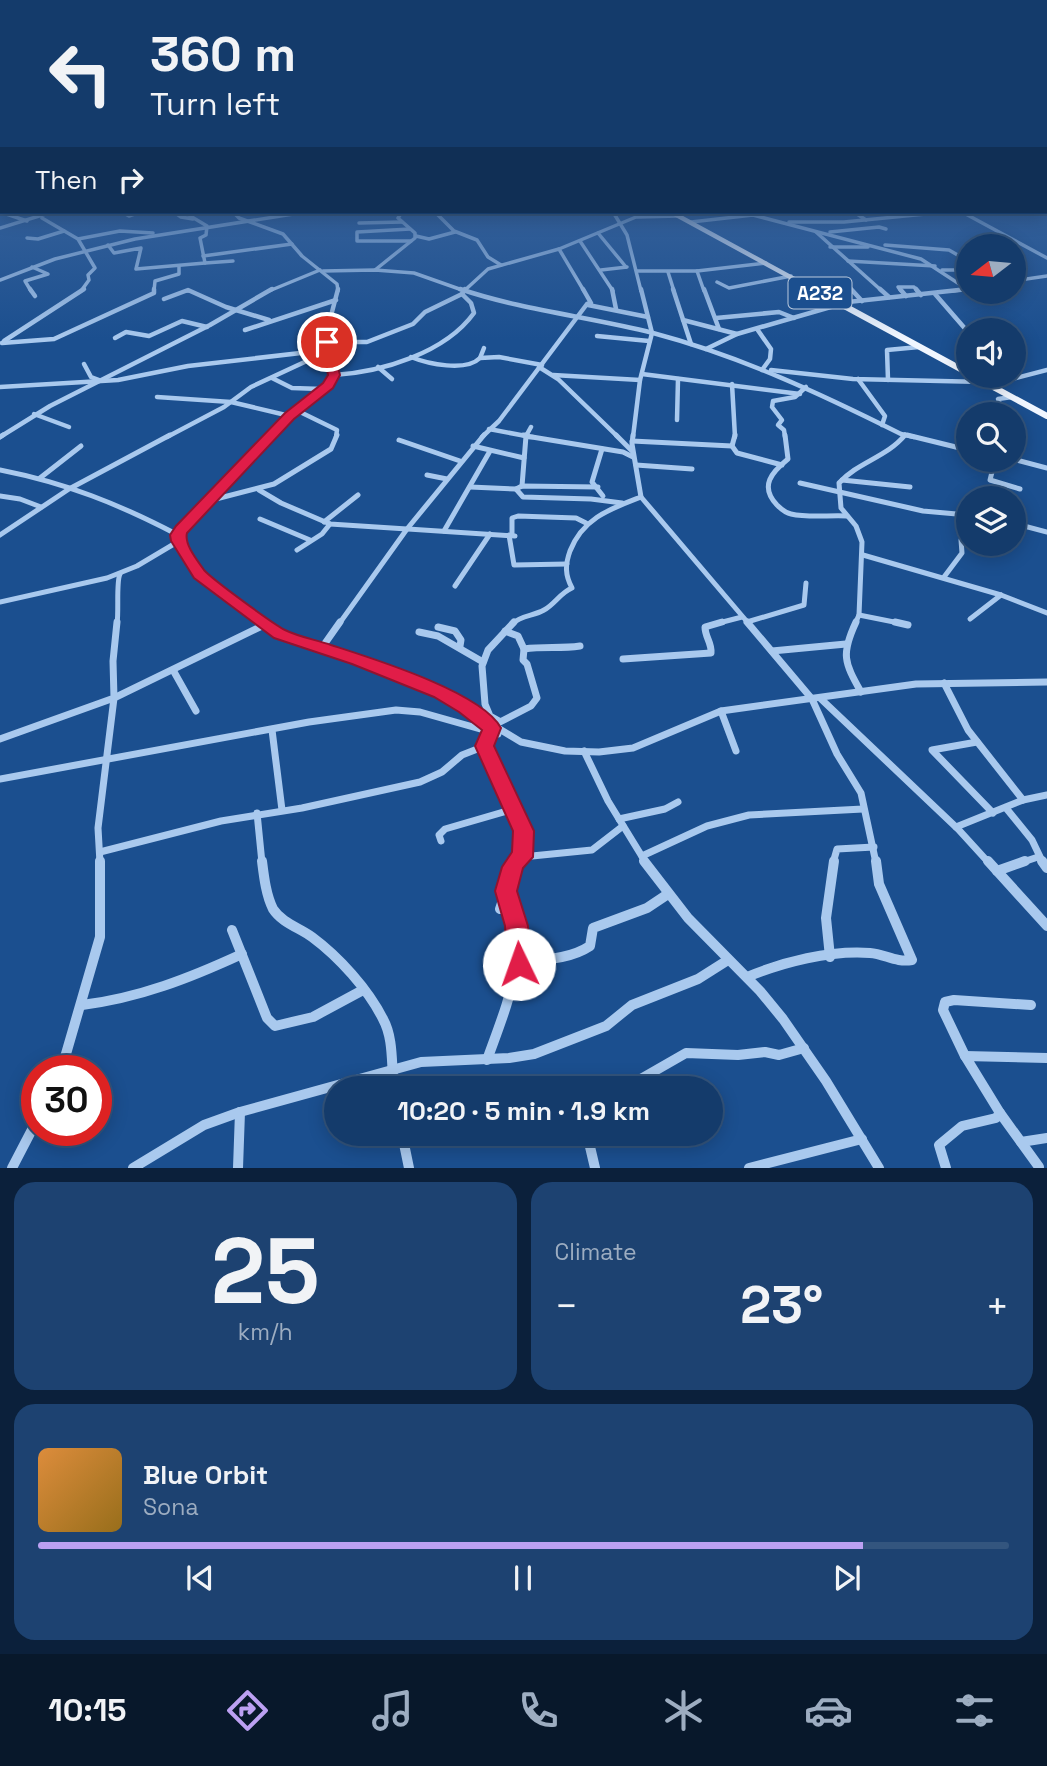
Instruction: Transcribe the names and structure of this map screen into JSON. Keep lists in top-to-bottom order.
{
  "streets": {
    "main road": ["A232"]
  },
  "north": "left",
  "page": {
    "turn": ["360 m", "Turn left"],
    "then": "Then",
    "limit": "30",
    "trip": "10:20 · 5 min · 1.9 km",
    "tile": [
      ["25", "km/h"],
      "Climate"
    ],
    "heat": ["−", "23°", "+"],
    "song": ["Blue Orbit", "Sona"],
    "tabs": "10:15"
  }
}
